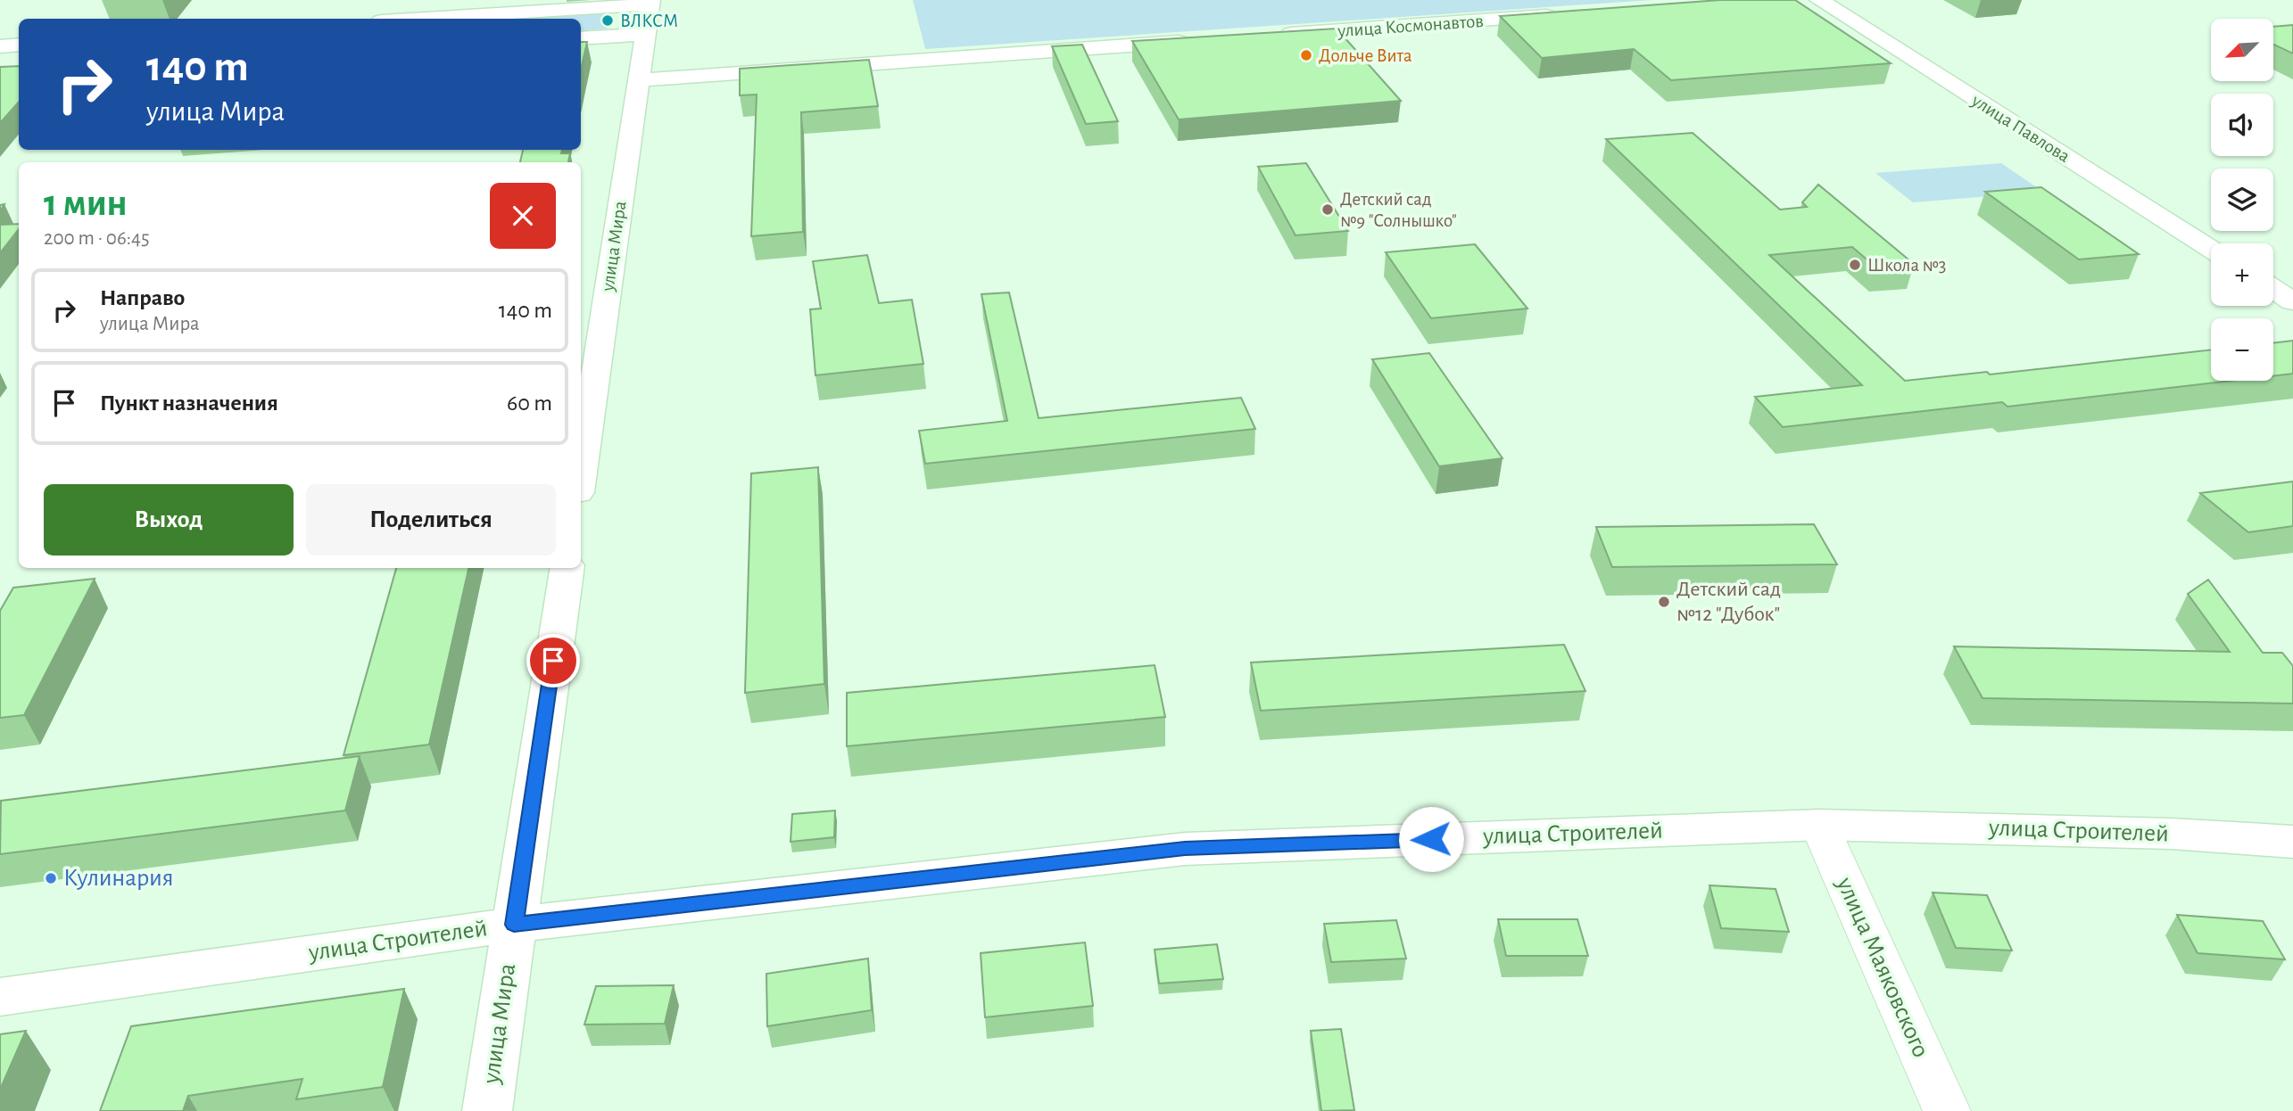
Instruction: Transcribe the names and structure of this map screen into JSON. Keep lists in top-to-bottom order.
{
  "streets": {
    "street": [
      "улица Космонавтов",
      "улица Павлова",
      "улица Мира",
      "улица Строителей",
      "улица Маяковского"
    ]
  },
  "crossings": [
    ["улица Мира", "улица Строителей"],
    ["улица Строителей", "улица Маяковского"]
  ],
  "places": [
    "ВЛКСМ",
    "Дольче Вита",
    "Детский сад №9 \"Солнышко\"",
    "Школа №3",
    "Детский сад №12 \"Дубок\"",
    "Кулинария"
  ],
  "north": "bottom left",
  "page": {
    "map_buttons": ["+", "−"],
    "turn": ["140 m", "улица Мира"],
    "heading": ["1 мин", "200 m · 06:45"],
    "list": [
      {
        "name": "Направо",
        "note": "улица Мира",
        "value": "140 m"
      },
      {
        "name": "Пункт назначения",
        "value": "60 m"
      }
    ],
    "buttons": ["Выход", "Поделиться"]
  }
}
